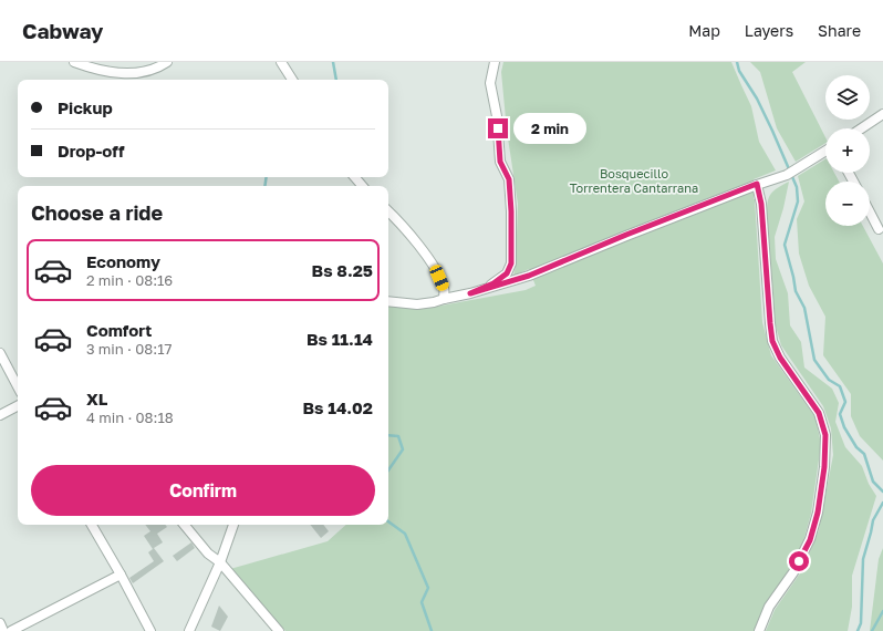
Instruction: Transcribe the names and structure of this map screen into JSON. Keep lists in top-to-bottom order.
{
  "parks": ["Bosquecillo Torrentera Cantarrana"],
  "page": {
    "header": "Cabway",
    "nav": ["Map", "Layers", "Share"],
    "map_buttons": ["+", "−"],
    "banner": ["Pickup", "Drop-off"],
    "bubble": "2 min",
    "heading": "Choose a ride",
    "list": [
      {
        "name": "Economy",
        "note": "2 min · 08:16",
        "value": "Bs 8.25"
      },
      {
        "name": "Comfort",
        "note": "3 min · 08:17",
        "value": "Bs 11.14"
      },
      {
        "name": "XL",
        "note": "4 min · 08:18",
        "value": "Bs 14.02"
      }
    ],
    "buttons": "Confirm"
  }
}
